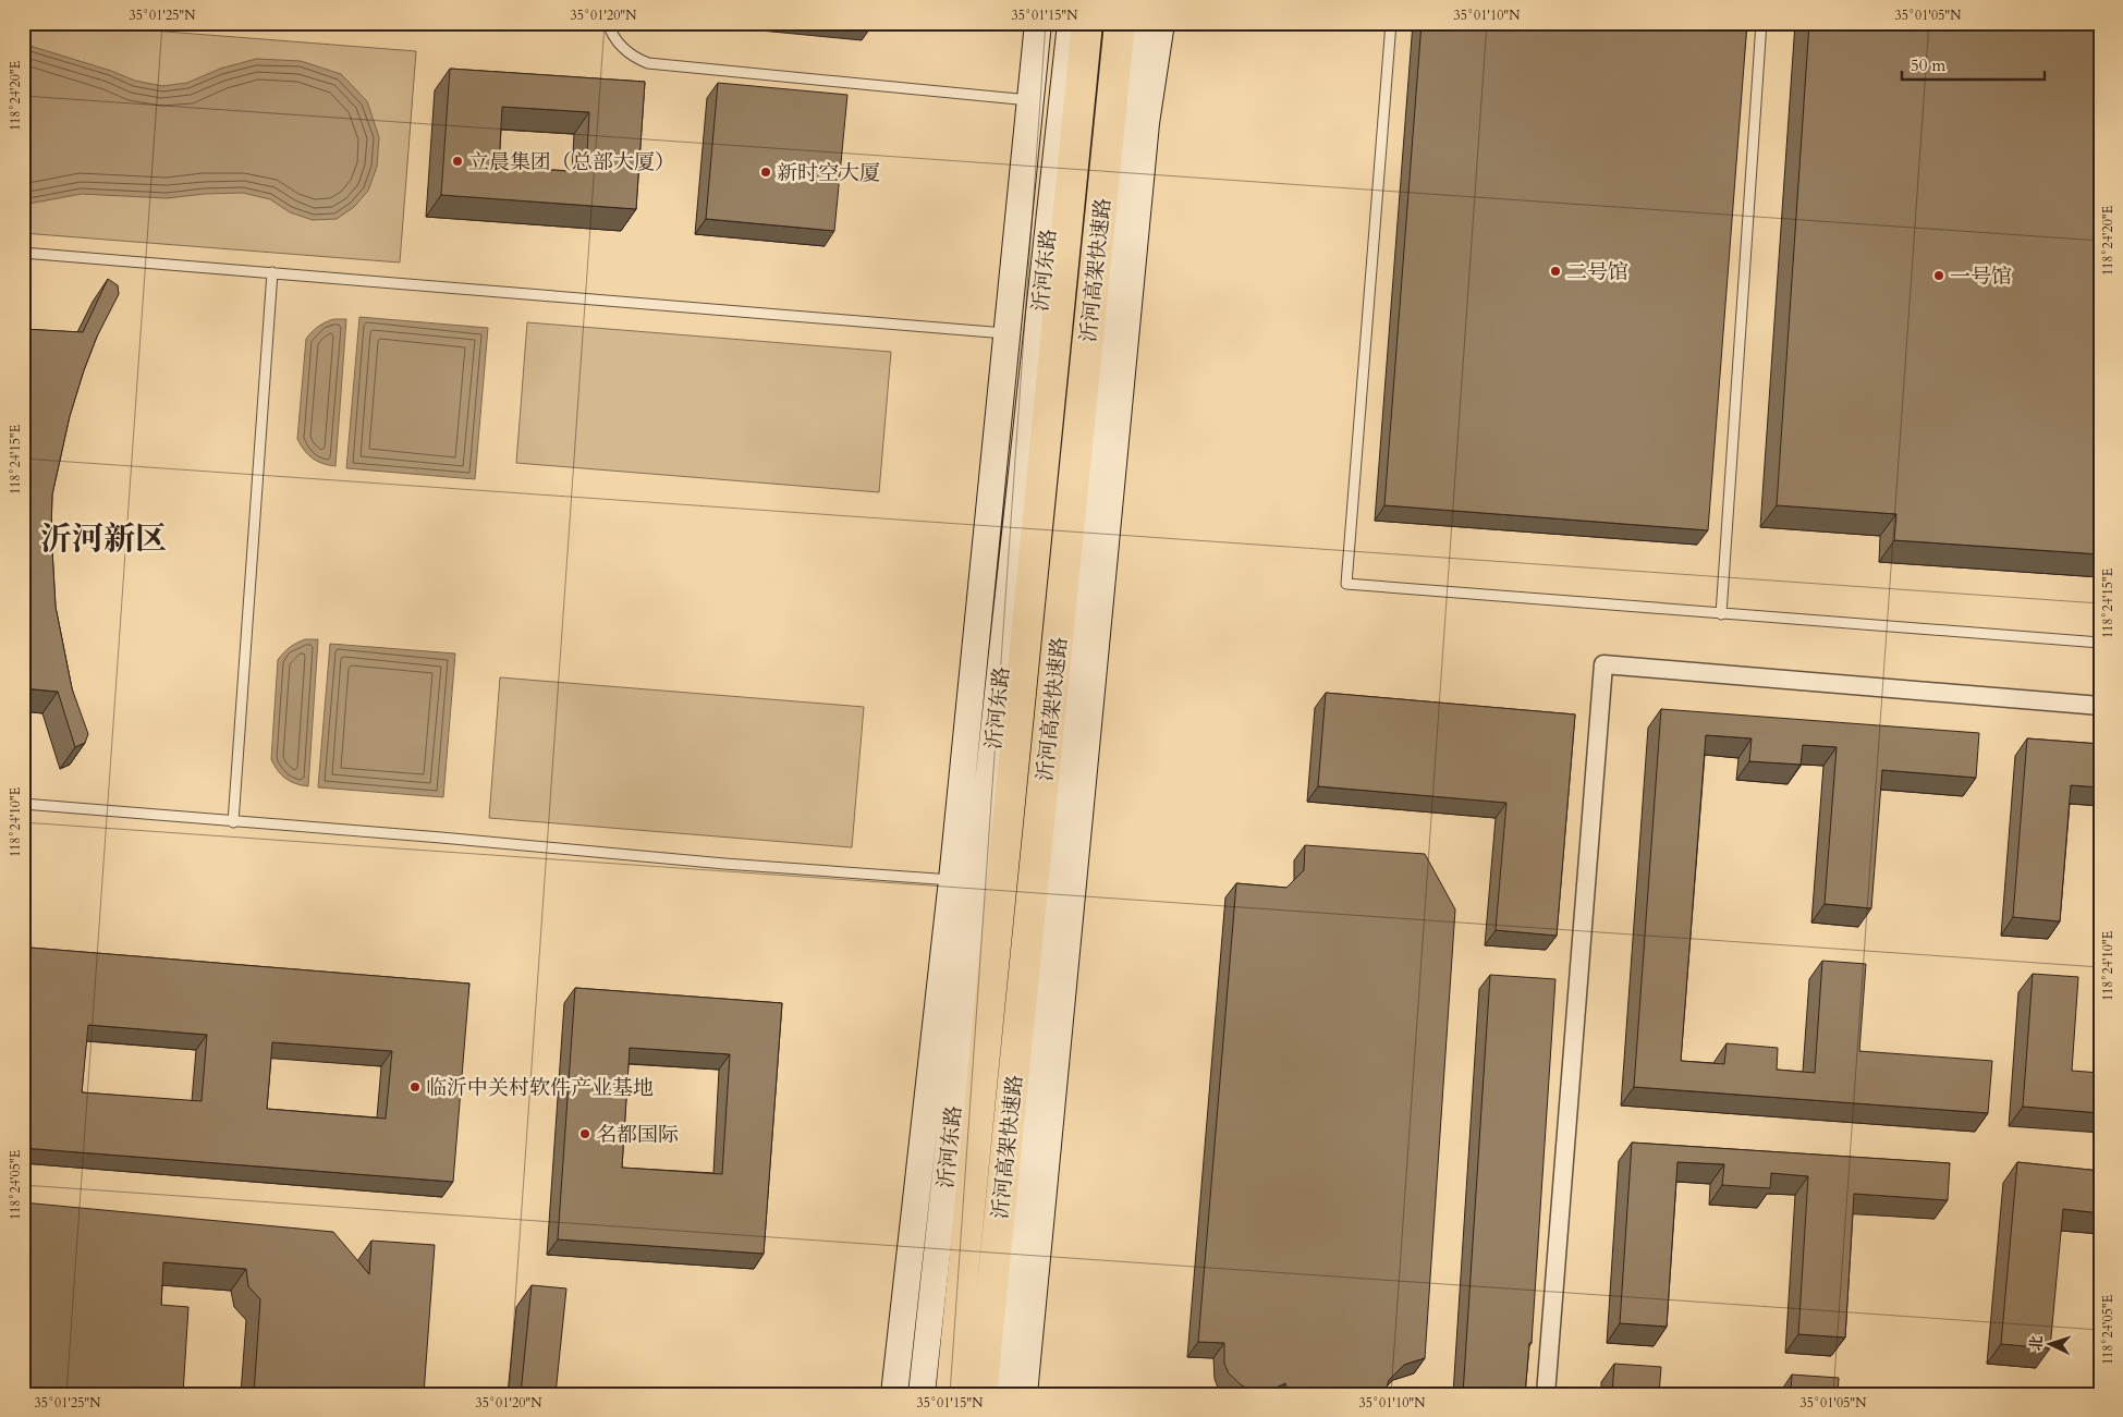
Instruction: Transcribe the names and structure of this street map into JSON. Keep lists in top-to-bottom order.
{
  "streets": {
    "highway": ["沂河高架快速路"],
    "main road": ["沂河东路"]
  },
  "districts": ["沂河新区"],
  "places": [
    "立晨集团（总部大厦）",
    "新时空大厦",
    "二号馆",
    "一号馆",
    "临沂中关村软件产业基地",
    "名都国际"
  ],
  "scale_bar": "50 m",
  "north": "left",
  "coordinates": [
    "35°01'25\"N",
    "35°01'20\"N",
    "35°01'15\"N",
    "35°01'10\"N",
    "35°01'05\"N",
    "118°24'20\"E",
    "118°24'15\"E",
    "118°24'10\"E",
    "118°24'05\"E"
  ]
}
